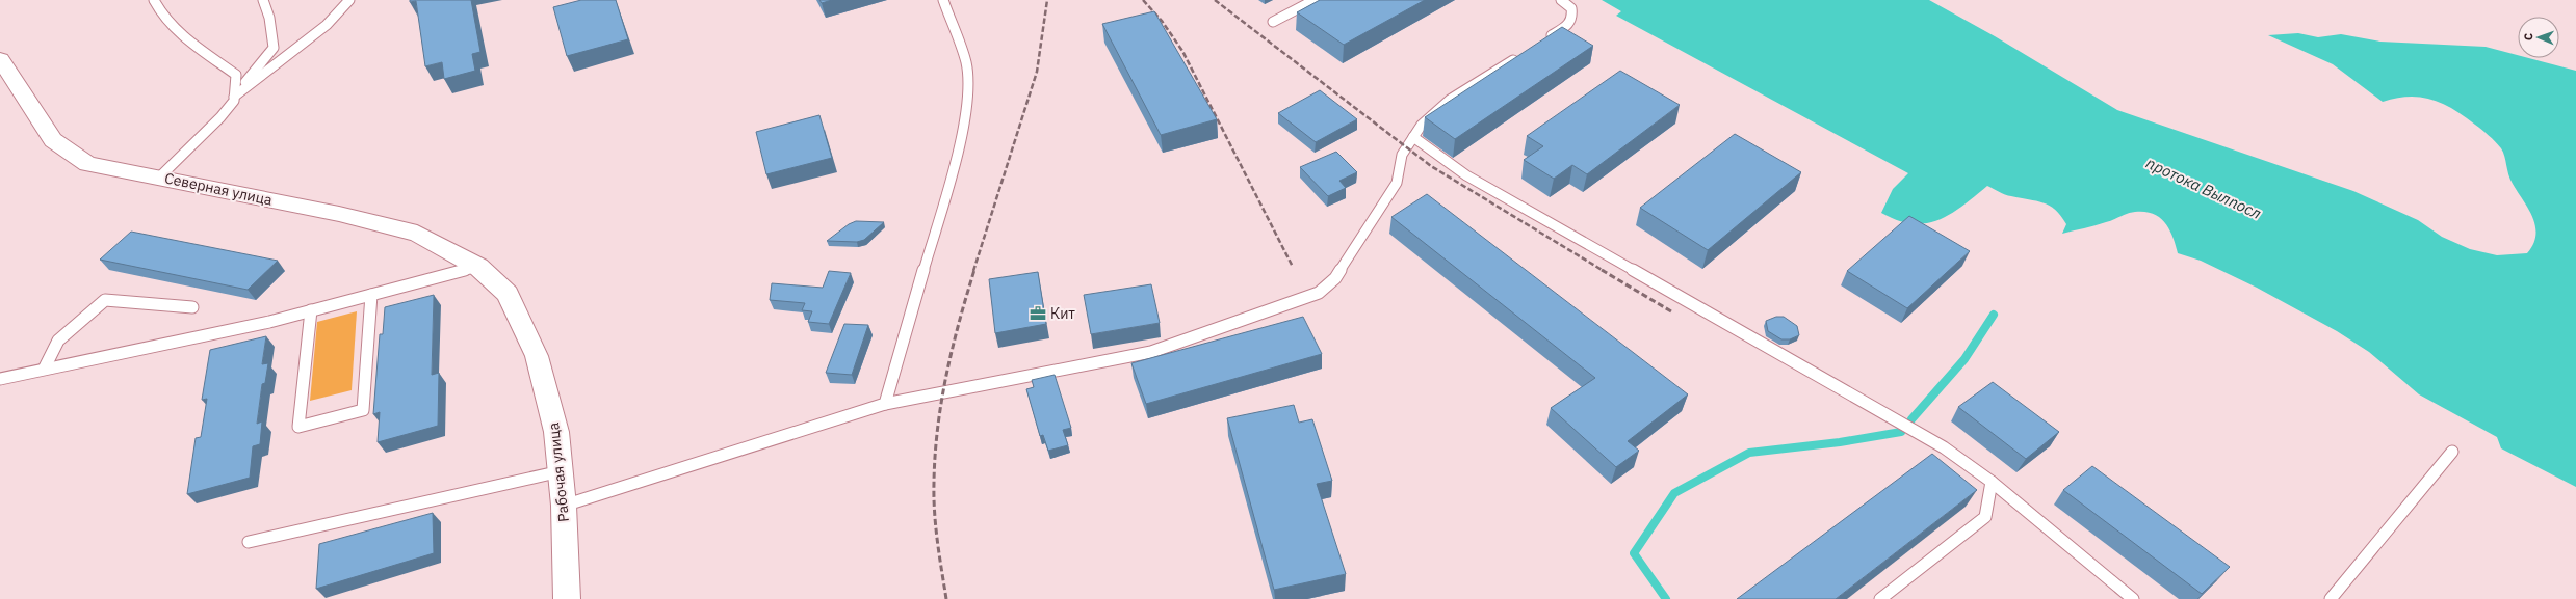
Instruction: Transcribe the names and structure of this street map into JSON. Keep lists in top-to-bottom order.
{
  "streets": {
    "street": ["Северная улица", "Рабочая улица"]
  },
  "crossings": [
    ["Северная улица", "Рабочая улица"]
  ],
  "water": ["протока Вылпосл"],
  "places": {
    "office": ["Кит"]
  },
  "north": "left"
}
